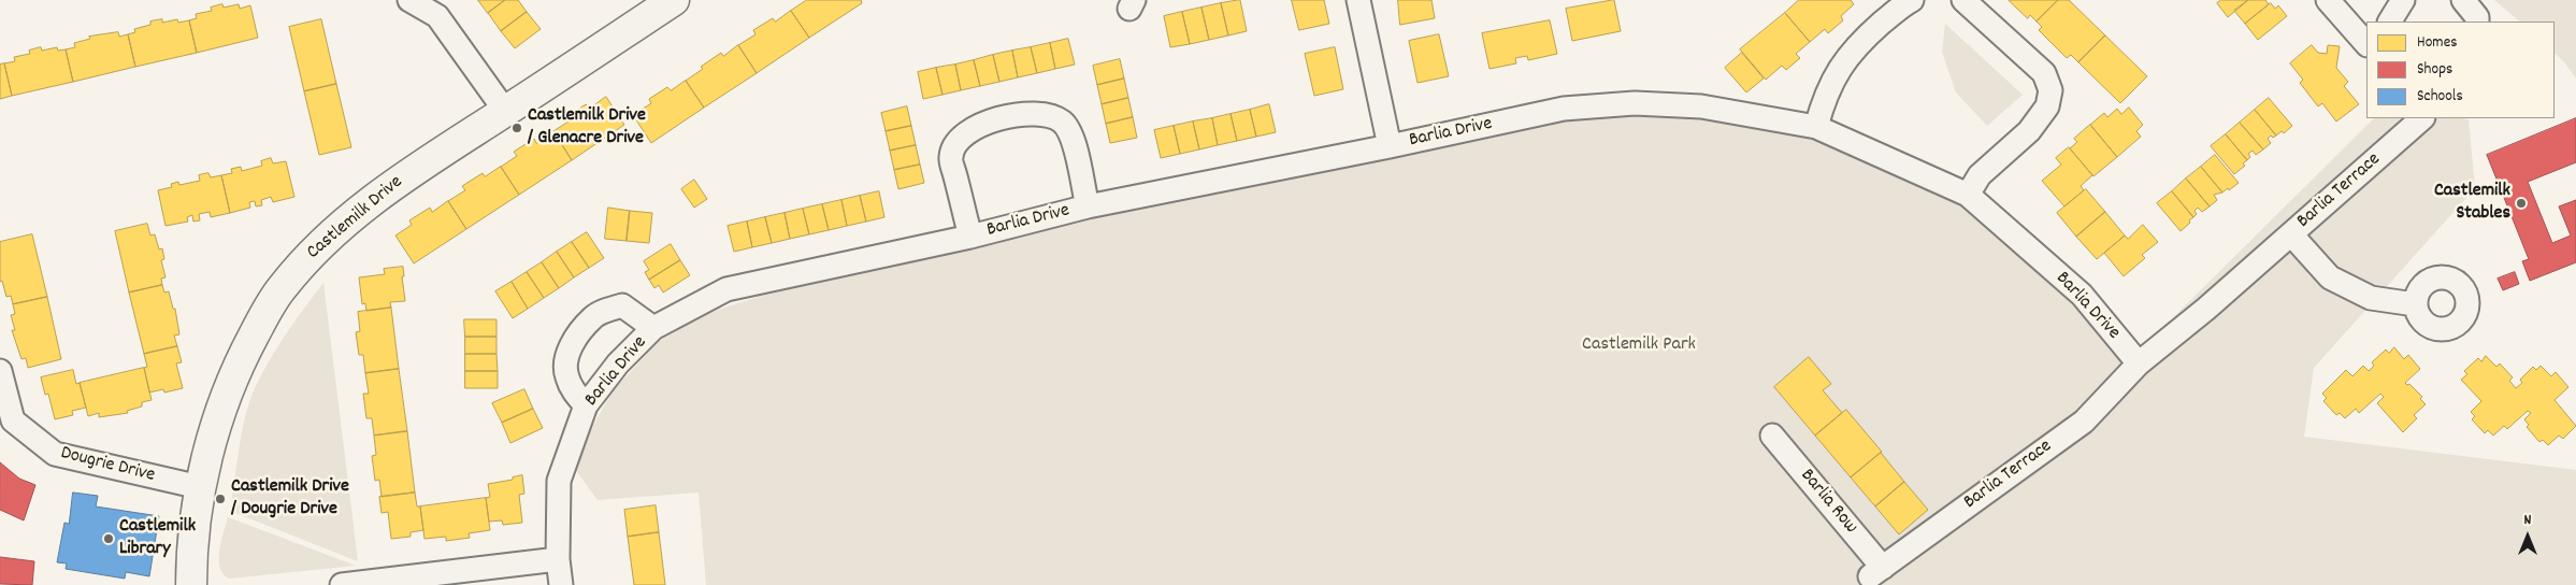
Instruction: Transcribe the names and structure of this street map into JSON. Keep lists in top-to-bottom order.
{
  "streets": {
    "street": [
      "Barlia Drive",
      "Barlia Terrace",
      "Castlemilk Drive",
      "Dougrie Drive",
      "Barlia Row"
    ]
  },
  "crossings": [
    ["Barlia Drive", "Barlia Terrace"],
    ["Barlia Terrace", "Barlia Row"],
    ["Castlemilk Drive", "Dougrie Drive"]
  ],
  "parks": ["Castlemilk Park"],
  "places": [
    "Castlemilk Drive / Glenacre Drive",
    "Castlemilk Stables",
    "Castlemilk Drive / Dougrie Drive",
    "Castlemilk Library"
  ],
  "legend": ["Homes", "Shops", "Schools"],
  "north": "top"
}
